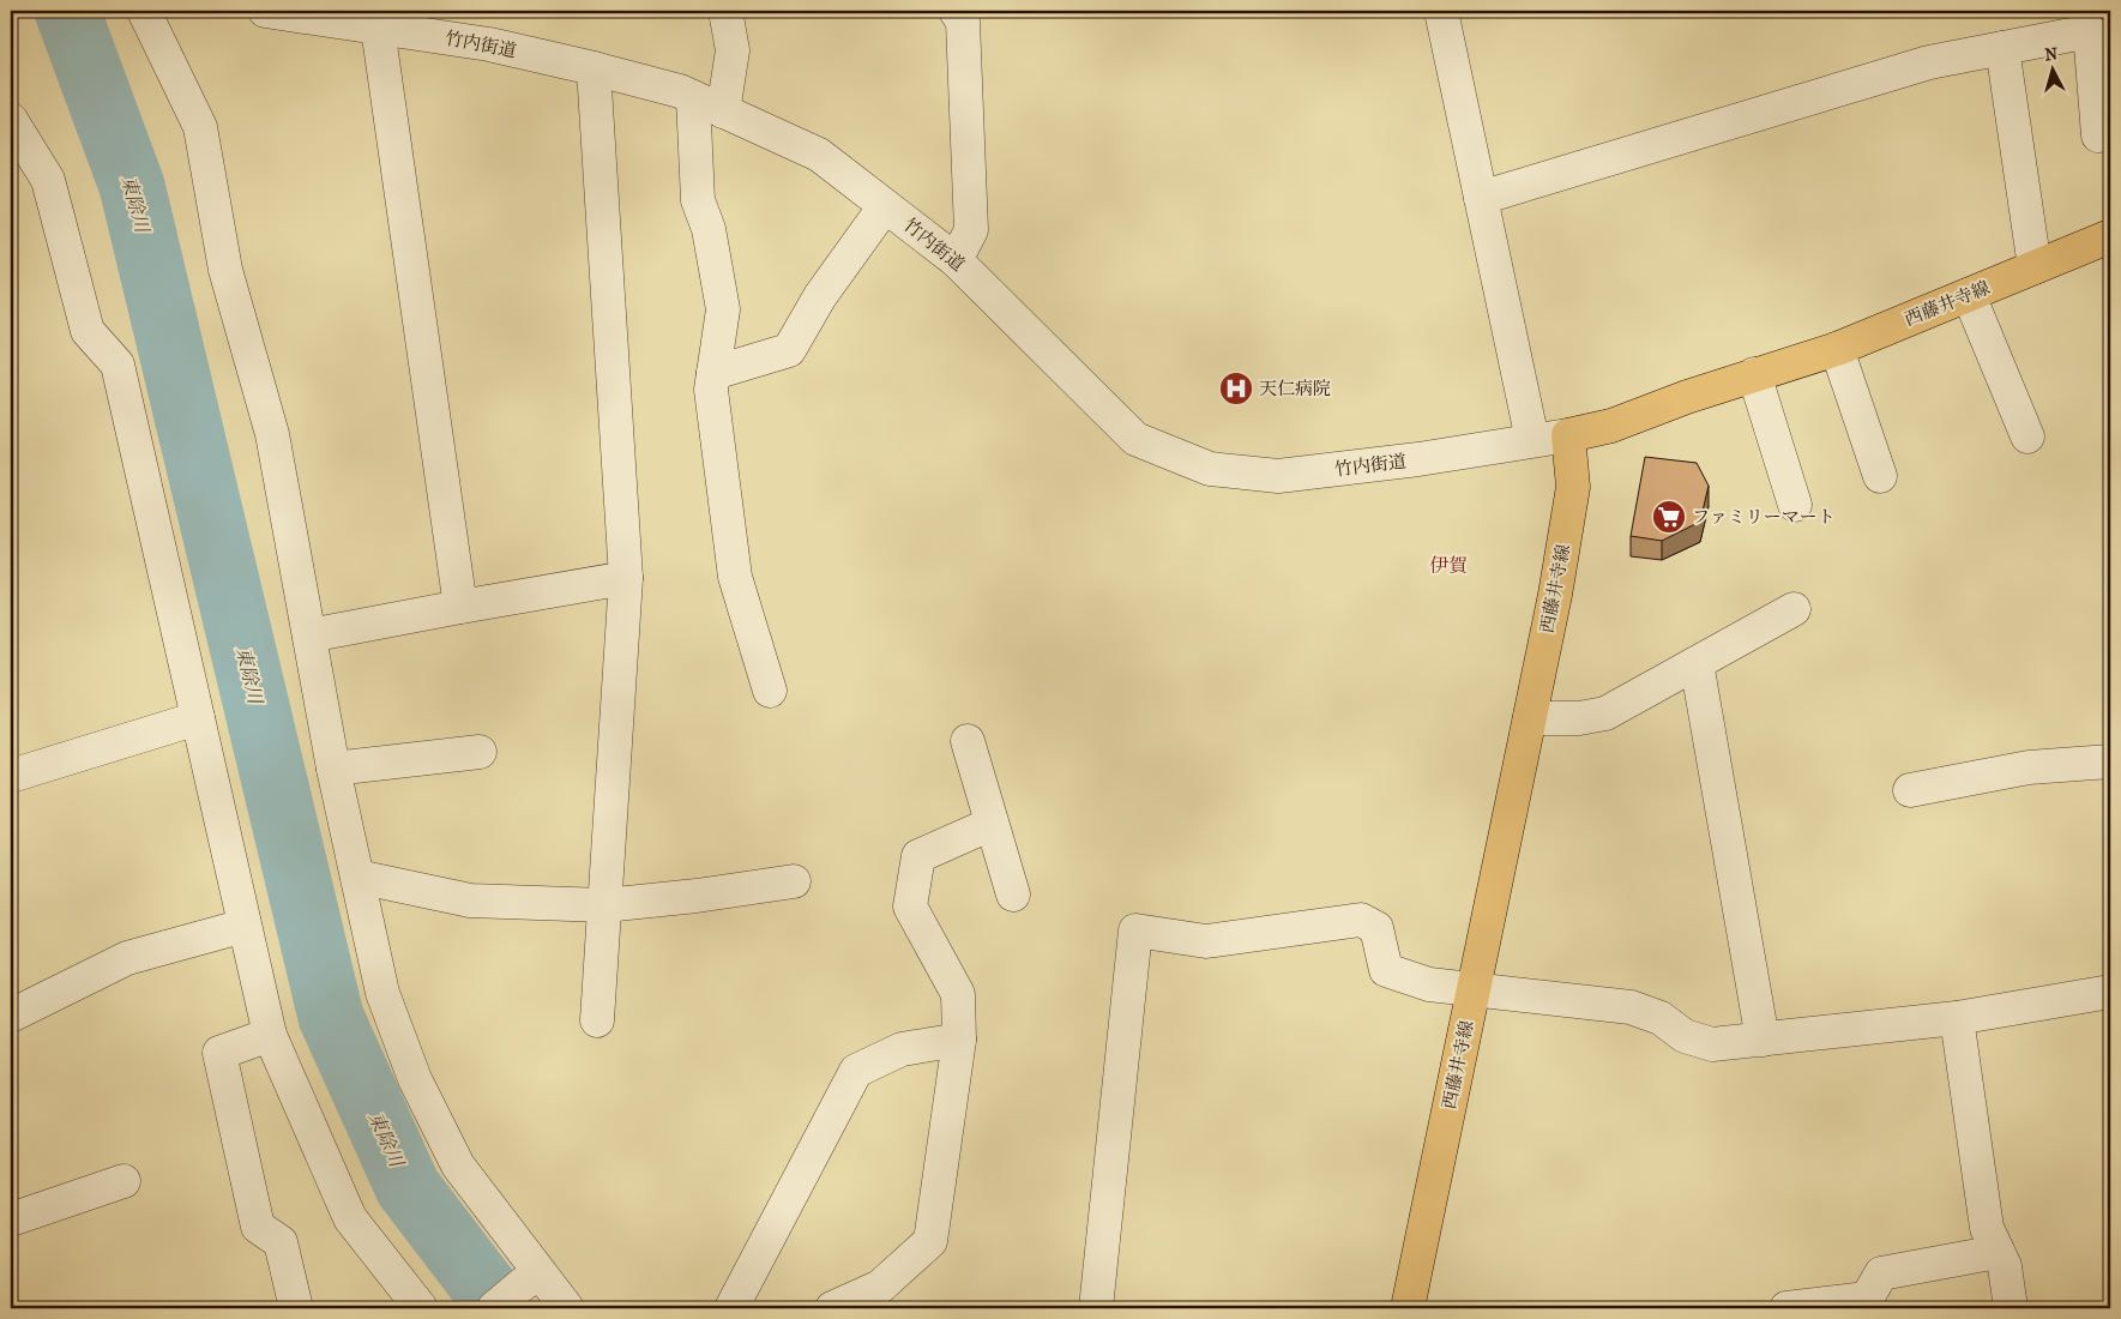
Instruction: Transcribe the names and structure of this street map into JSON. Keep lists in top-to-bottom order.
{
  "streets": {
    "main road": ["西藤井寺線"],
    "street": ["竹内街道"]
  },
  "crossings": [
    ["竹内街道", "西藤井寺線"]
  ],
  "districts": ["伊賀"],
  "water": ["東除川"],
  "places": {
    "hospital": ["天仁病院"],
    "supermarket": ["ファミリーマート"]
  },
  "north": "top"
}
